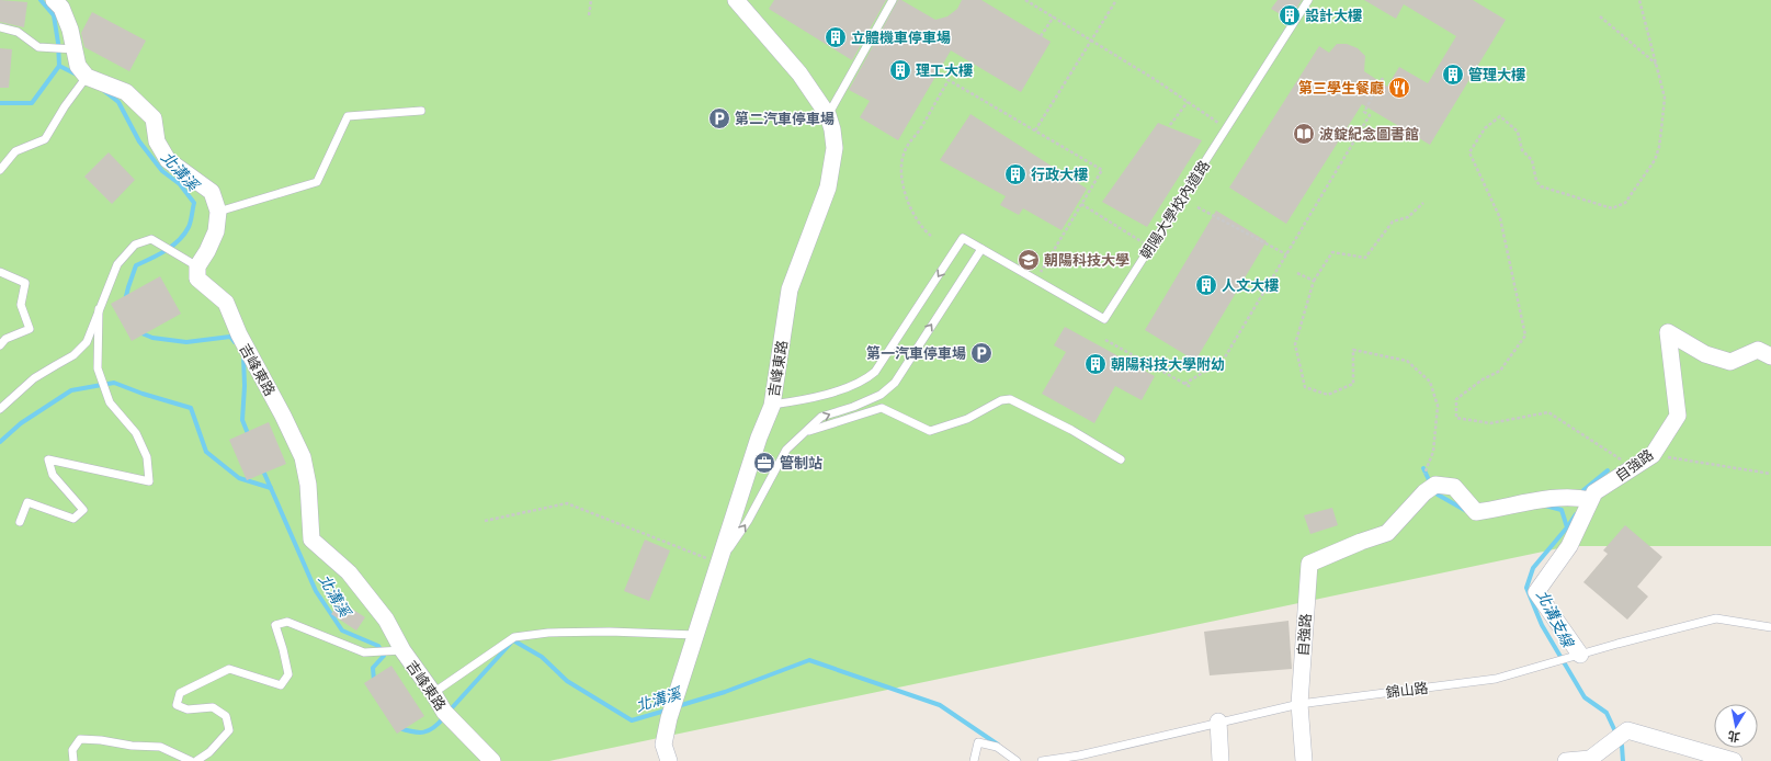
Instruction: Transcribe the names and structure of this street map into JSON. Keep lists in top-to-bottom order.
{
  "streets": {
    "street": ["吉峰東路", "自強路"],
    "lane": ["朝陽大學校內道路", "錦山路"]
  },
  "crossings": [
    ["朝陽大學校內道路", "吉峰東路"],
    ["自強路", "錦山路"]
  ],
  "water": ["北溝溪", "北溝支線"],
  "places": {
    "building": [
      "設計大樓",
      "立體機車停車場",
      "理工大樓",
      "管理大樓",
      "行政大樓",
      "人文大樓",
      "朝陽科技大學附幼"
    ],
    "restaurant": ["第三學生餐廳"],
    "parking": ["第二汽車停車場", "第一汽車停車場"],
    "library": ["波錠紀念圖書館"],
    "school or university": ["朝陽科技大學"],
    "office": ["管制站"]
  },
  "north": "bottom"
}
